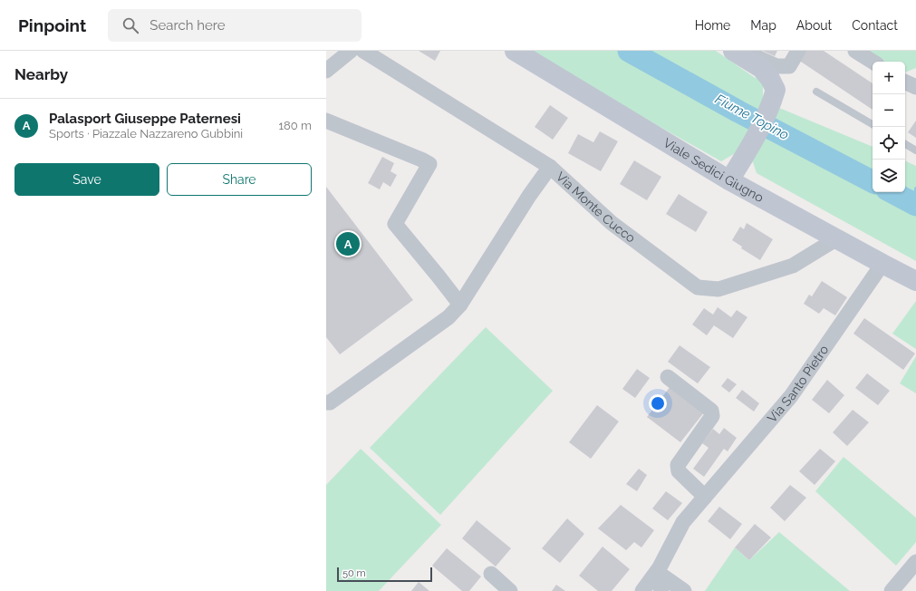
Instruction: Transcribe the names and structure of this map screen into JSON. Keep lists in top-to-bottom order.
{
  "streets": {
    "street": ["Viale Sedici Giugno", "Via Monte Cucco", "Via Santo Pietro"]
  },
  "crossings": [
    ["Viale Sedici Giugno", "Via Monte Cucco"],
    ["Viale Sedici Giugno", "Via Santo Pietro"]
  ],
  "water": ["Fiume Topino"],
  "scale_bar": "50 m",
  "page": {
    "header": "Pinpoint",
    "search": "Search here",
    "nav": [
      "Home",
      "Map",
      "About",
      "Contact"
    ],
    "heading": "Nearby",
    "map_buttons": ["+", "−"],
    "list": [
      {
        "mark": "A",
        "name": "Palasport Giuseppe Paternesi",
        "note": "Sports · Piazzale Nazzareno Gubbini",
        "value": "180 m"
      }
    ],
    "buttons": ["Save", "Share"],
    "pins": "A",
    "scale": "50 m"
  }
}
